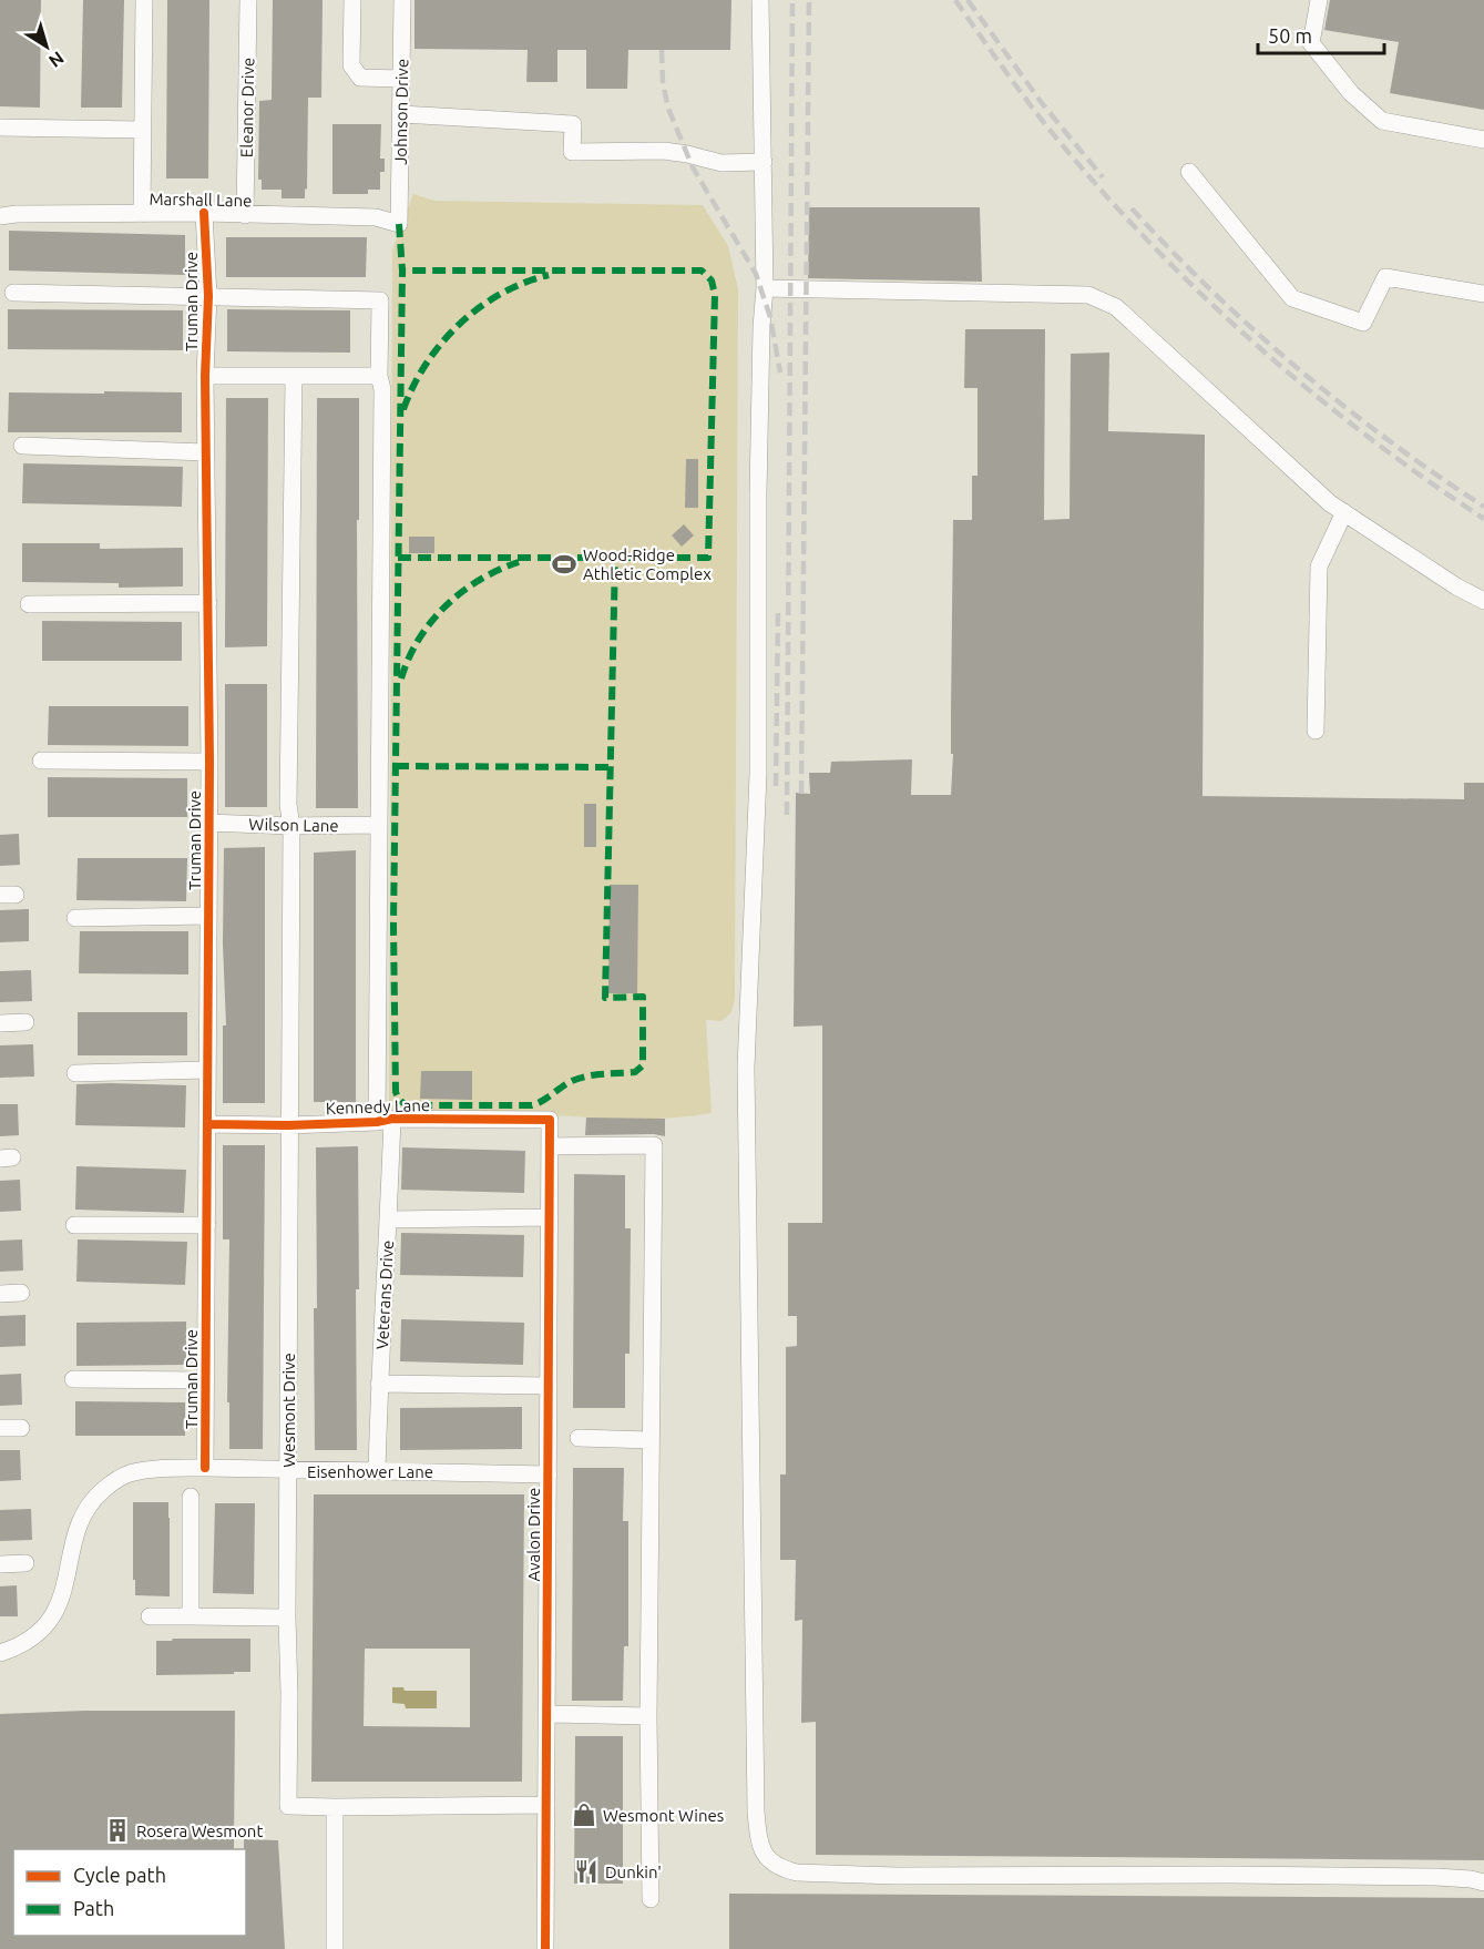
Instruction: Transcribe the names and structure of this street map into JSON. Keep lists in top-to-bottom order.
{
  "streets": {
    "street": [
      "Eleanor Drive",
      "Johnson Drive",
      "Marshall Lane",
      "Truman Drive",
      "Wilson Lane",
      "Kennedy Lane",
      "Veterans Drive",
      "Wesmont Drive",
      "Eisenhower Lane",
      "Avalon Drive"
    ]
  },
  "crossings": [
    ["Eleanor Drive", "Marshall Lane"],
    ["Johnson Drive", "Marshall Lane"],
    ["Marshall Lane", "Truman Drive"],
    ["Truman Drive", "Wilson Lane"],
    ["Truman Drive", "Kennedy Lane"],
    ["Truman Drive", "Veterans Drive"],
    ["Truman Drive", "Eisenhower Lane"],
    ["Wilson Lane", "Veterans Drive"],
    ["Wilson Lane", "Wesmont Drive"],
    ["Kennedy Lane", "Veterans Drive"],
    ["Kennedy Lane", "Wesmont Drive"],
    ["Kennedy Lane", "Avalon Drive"],
    ["Veterans Drive", "Eisenhower Lane"],
    ["Wesmont Drive", "Eisenhower Lane"],
    ["Eisenhower Lane", "Avalon Drive"]
  ],
  "places": {
    "sports": ["Wood-Ridge Athletic Complex"],
    "shop": ["Wesmont Wines"],
    "building": ["Rosera Wesmont"],
    "restaurant": ["Dunkin'"]
  },
  "legend": ["Cycle path", "Path"],
  "scale_bar": "50 m",
  "north": "bottom right"
}
